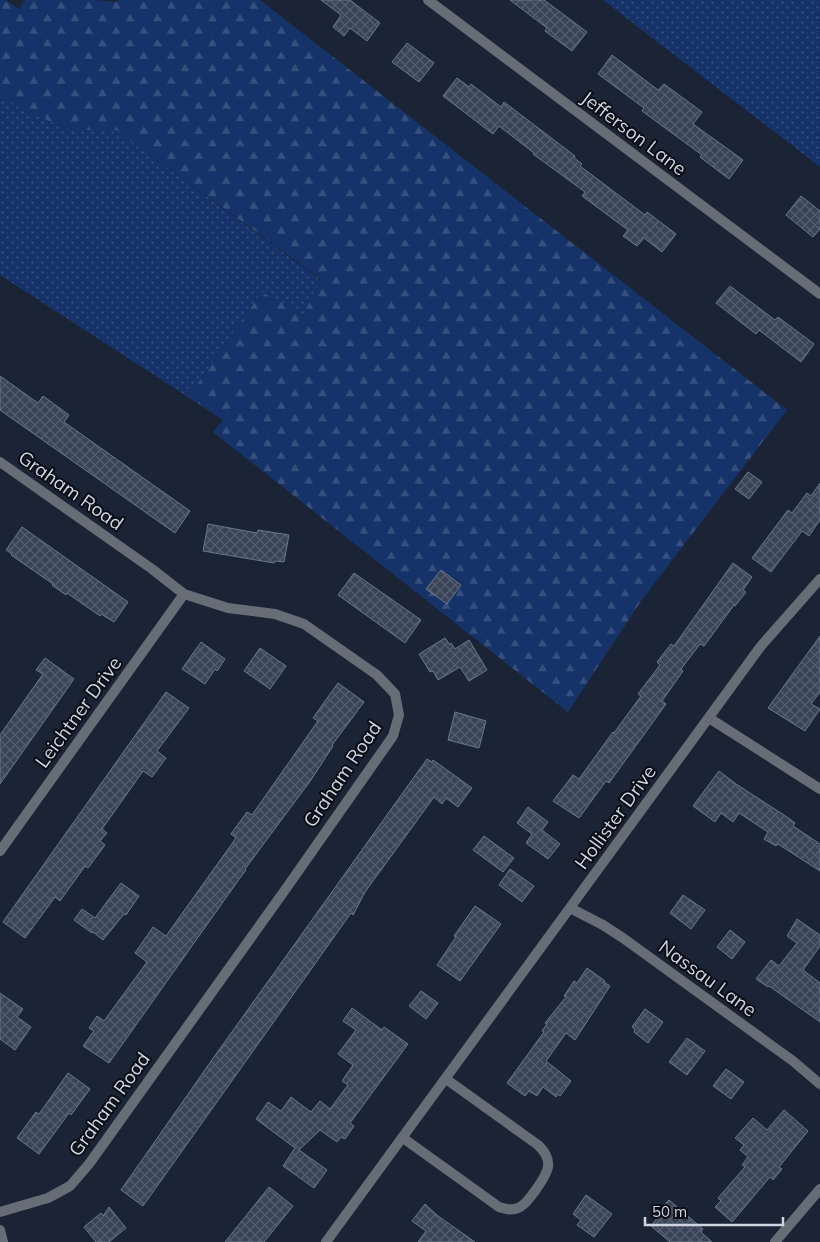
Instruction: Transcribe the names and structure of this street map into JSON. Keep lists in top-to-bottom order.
{
  "streets": {
    "street": [
      "Jefferson Lane",
      "Graham Road",
      "Leichtner Drive",
      "Hollister Drive",
      "Nassau Lane"
    ]
  },
  "crossings": [
    ["Graham Road", "Leichtner Drive"],
    ["Hollister Drive", "Nassau Lane"]
  ],
  "scale_bar": "50 m"
}
